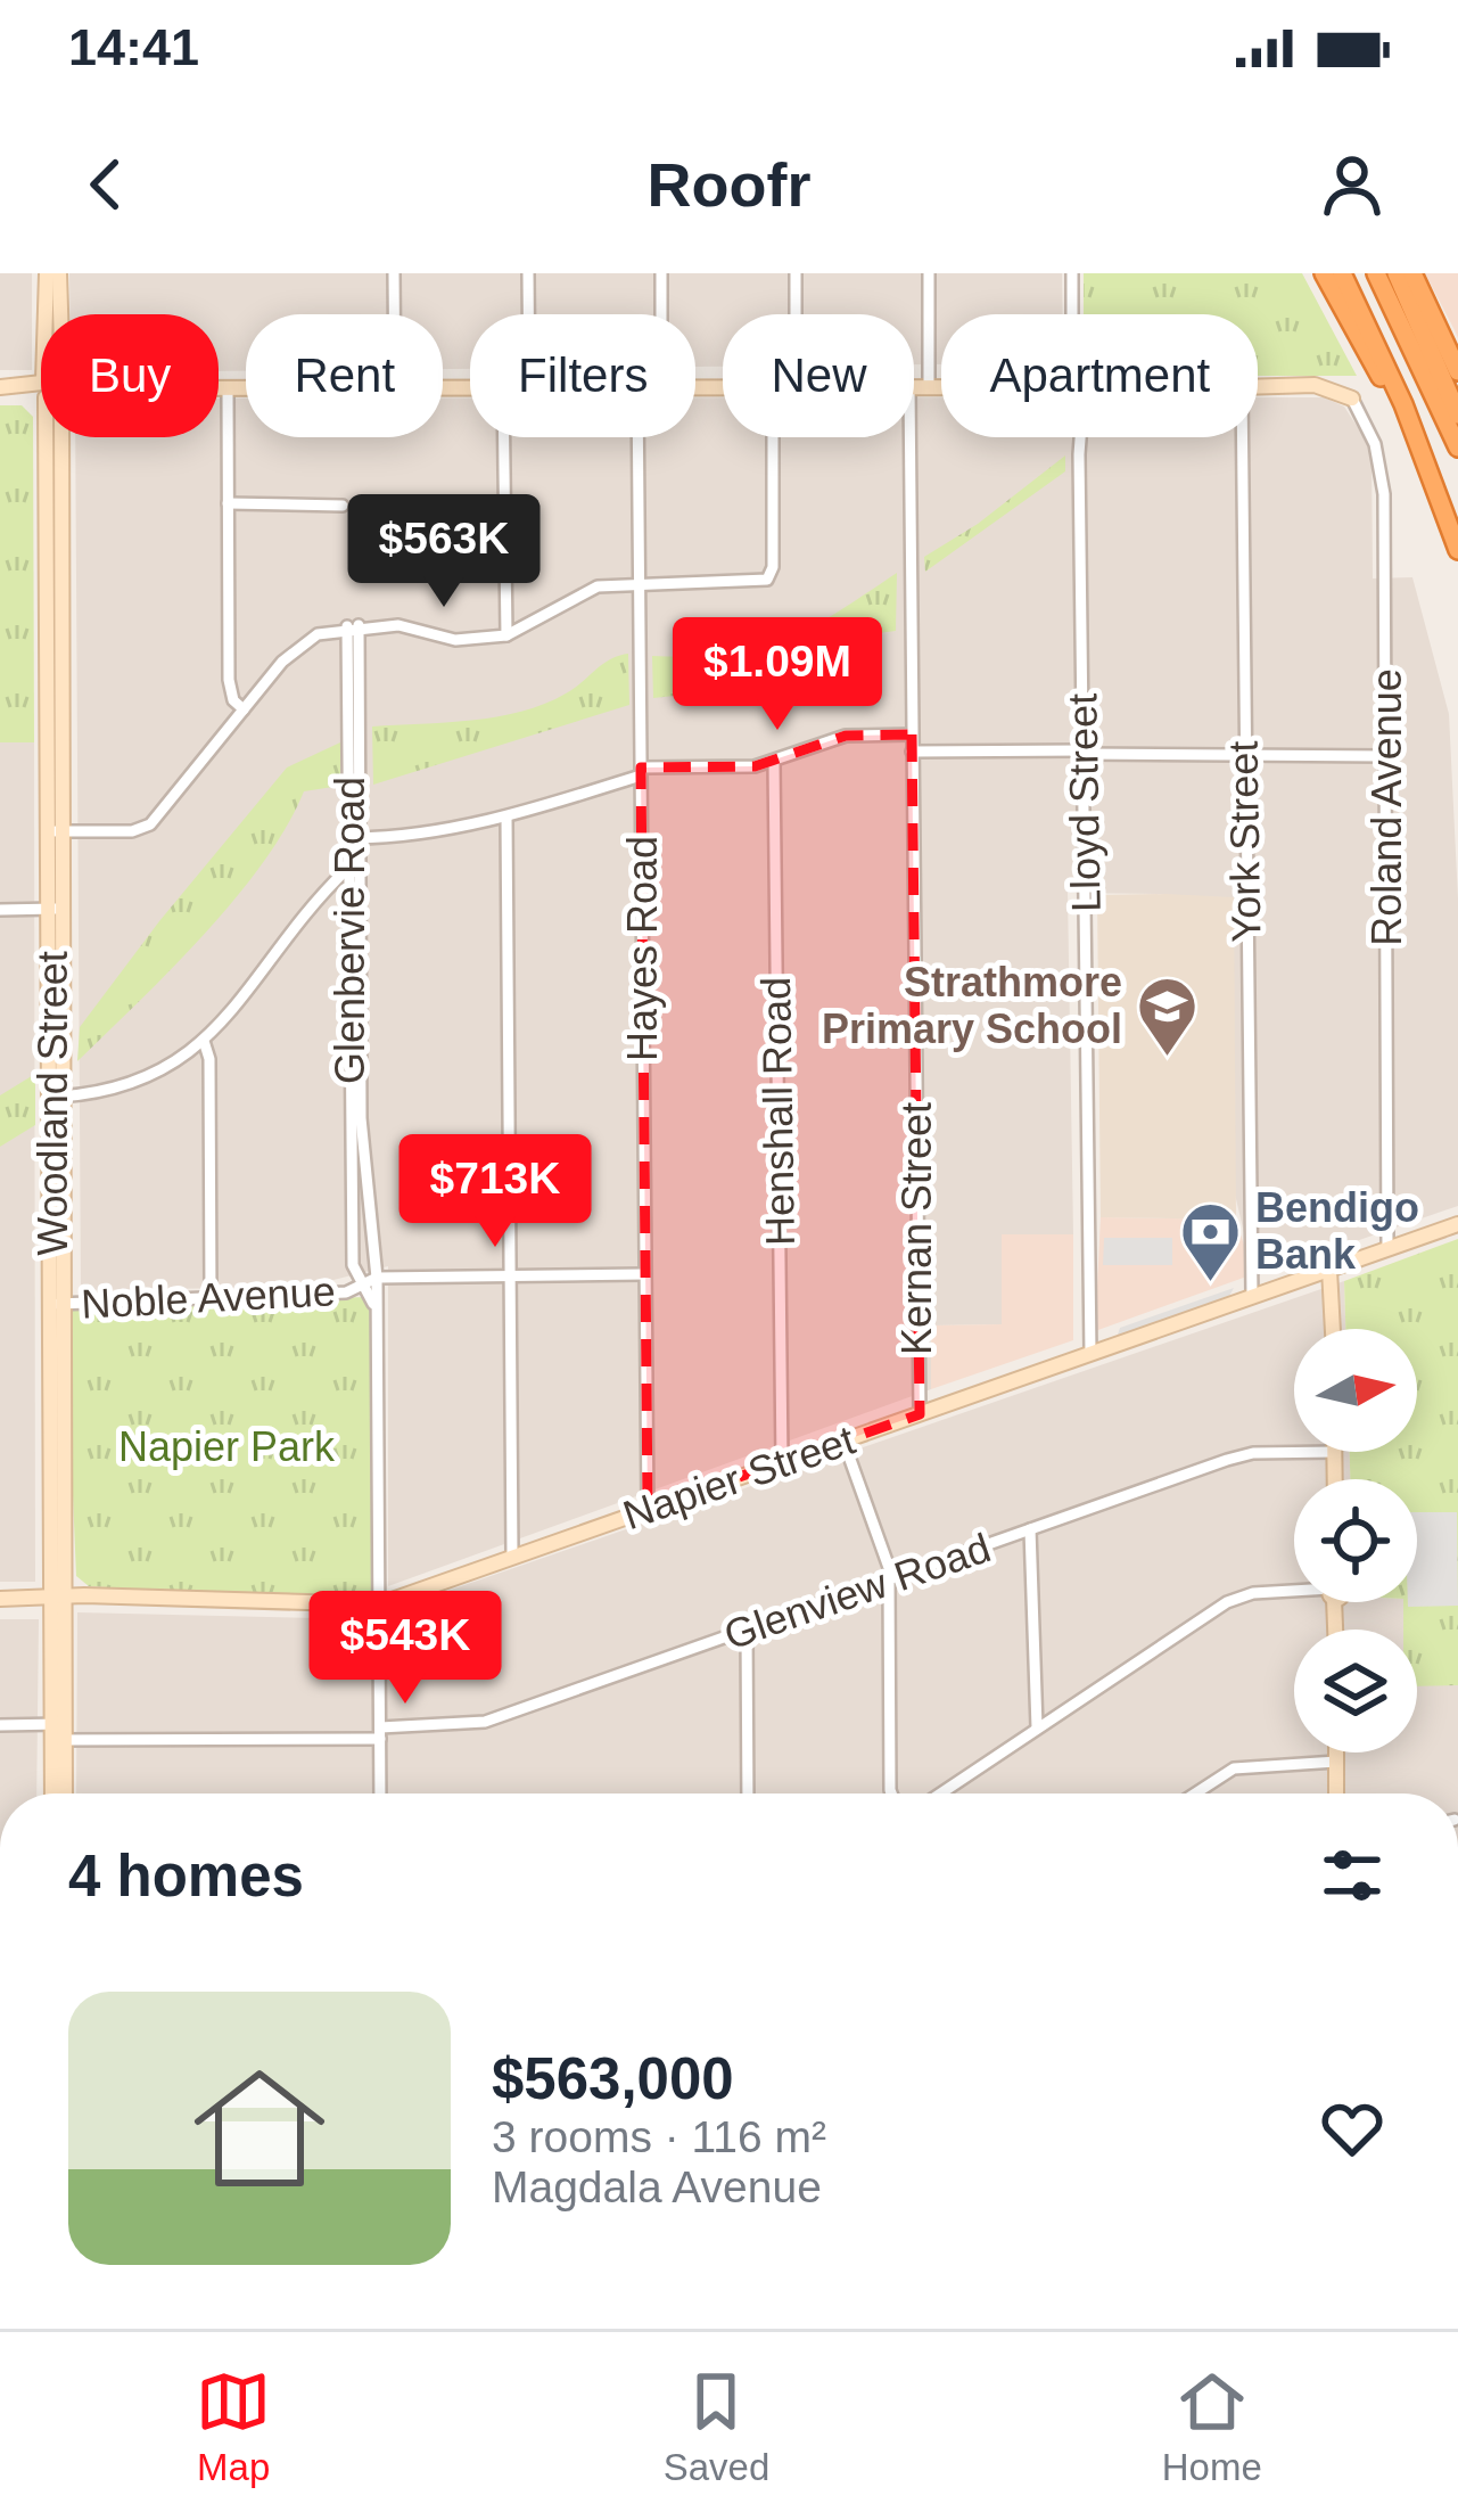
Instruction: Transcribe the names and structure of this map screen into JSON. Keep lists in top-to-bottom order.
{
  "streets": {
    "street": [
      "Lloyd Street",
      "Roland Avenue",
      "York Street",
      "Glenbervie Road",
      "Hayes Road",
      "Woodland Street",
      "Henshall Road",
      "Kernan Street",
      "Noble Avenue",
      "Napier Street",
      "Glenview Road"
    ]
  },
  "crossings": [
    ["Lloyd Street", "Napier Street"],
    ["Roland Avenue", "Napier Street"],
    ["York Street", "Napier Street"],
    ["Glenbervie Road", "Noble Avenue"],
    ["Glenbervie Road", "Napier Street"],
    ["Glenbervie Road", "Glenview Road"],
    ["Hayes Road", "Napier Street"],
    ["Woodland Street", "Noble Avenue"],
    ["Woodland Street", "Napier Street"],
    ["Woodland Street", "Glenview Road"],
    ["Henshall Road", "Napier Street"],
    ["Kernan Street", "Napier Street"]
  ],
  "parks": ["Napier Park"],
  "places": {
    "school or university": ["Strathmore Primary School"],
    "bank": ["Bendigo Bank"]
  },
  "north": "right",
  "page": {
    "status": "14:41",
    "header": "Roofr",
    "chip": [
      "Buy",
      "Rent",
      "Filters",
      "New",
      "Apartment"
    ],
    "price": [
      "$563K",
      "$1.09M",
      "$713K",
      "$543K"
    ],
    "heading": "4 homes",
    "list": [
      {
        "name": "$563,000",
        "note": "3 rooms · 116 m² · Magdala Avenue"
      }
    ],
    "tabs": ["Map", "Saved", "Home"]
  }
}
